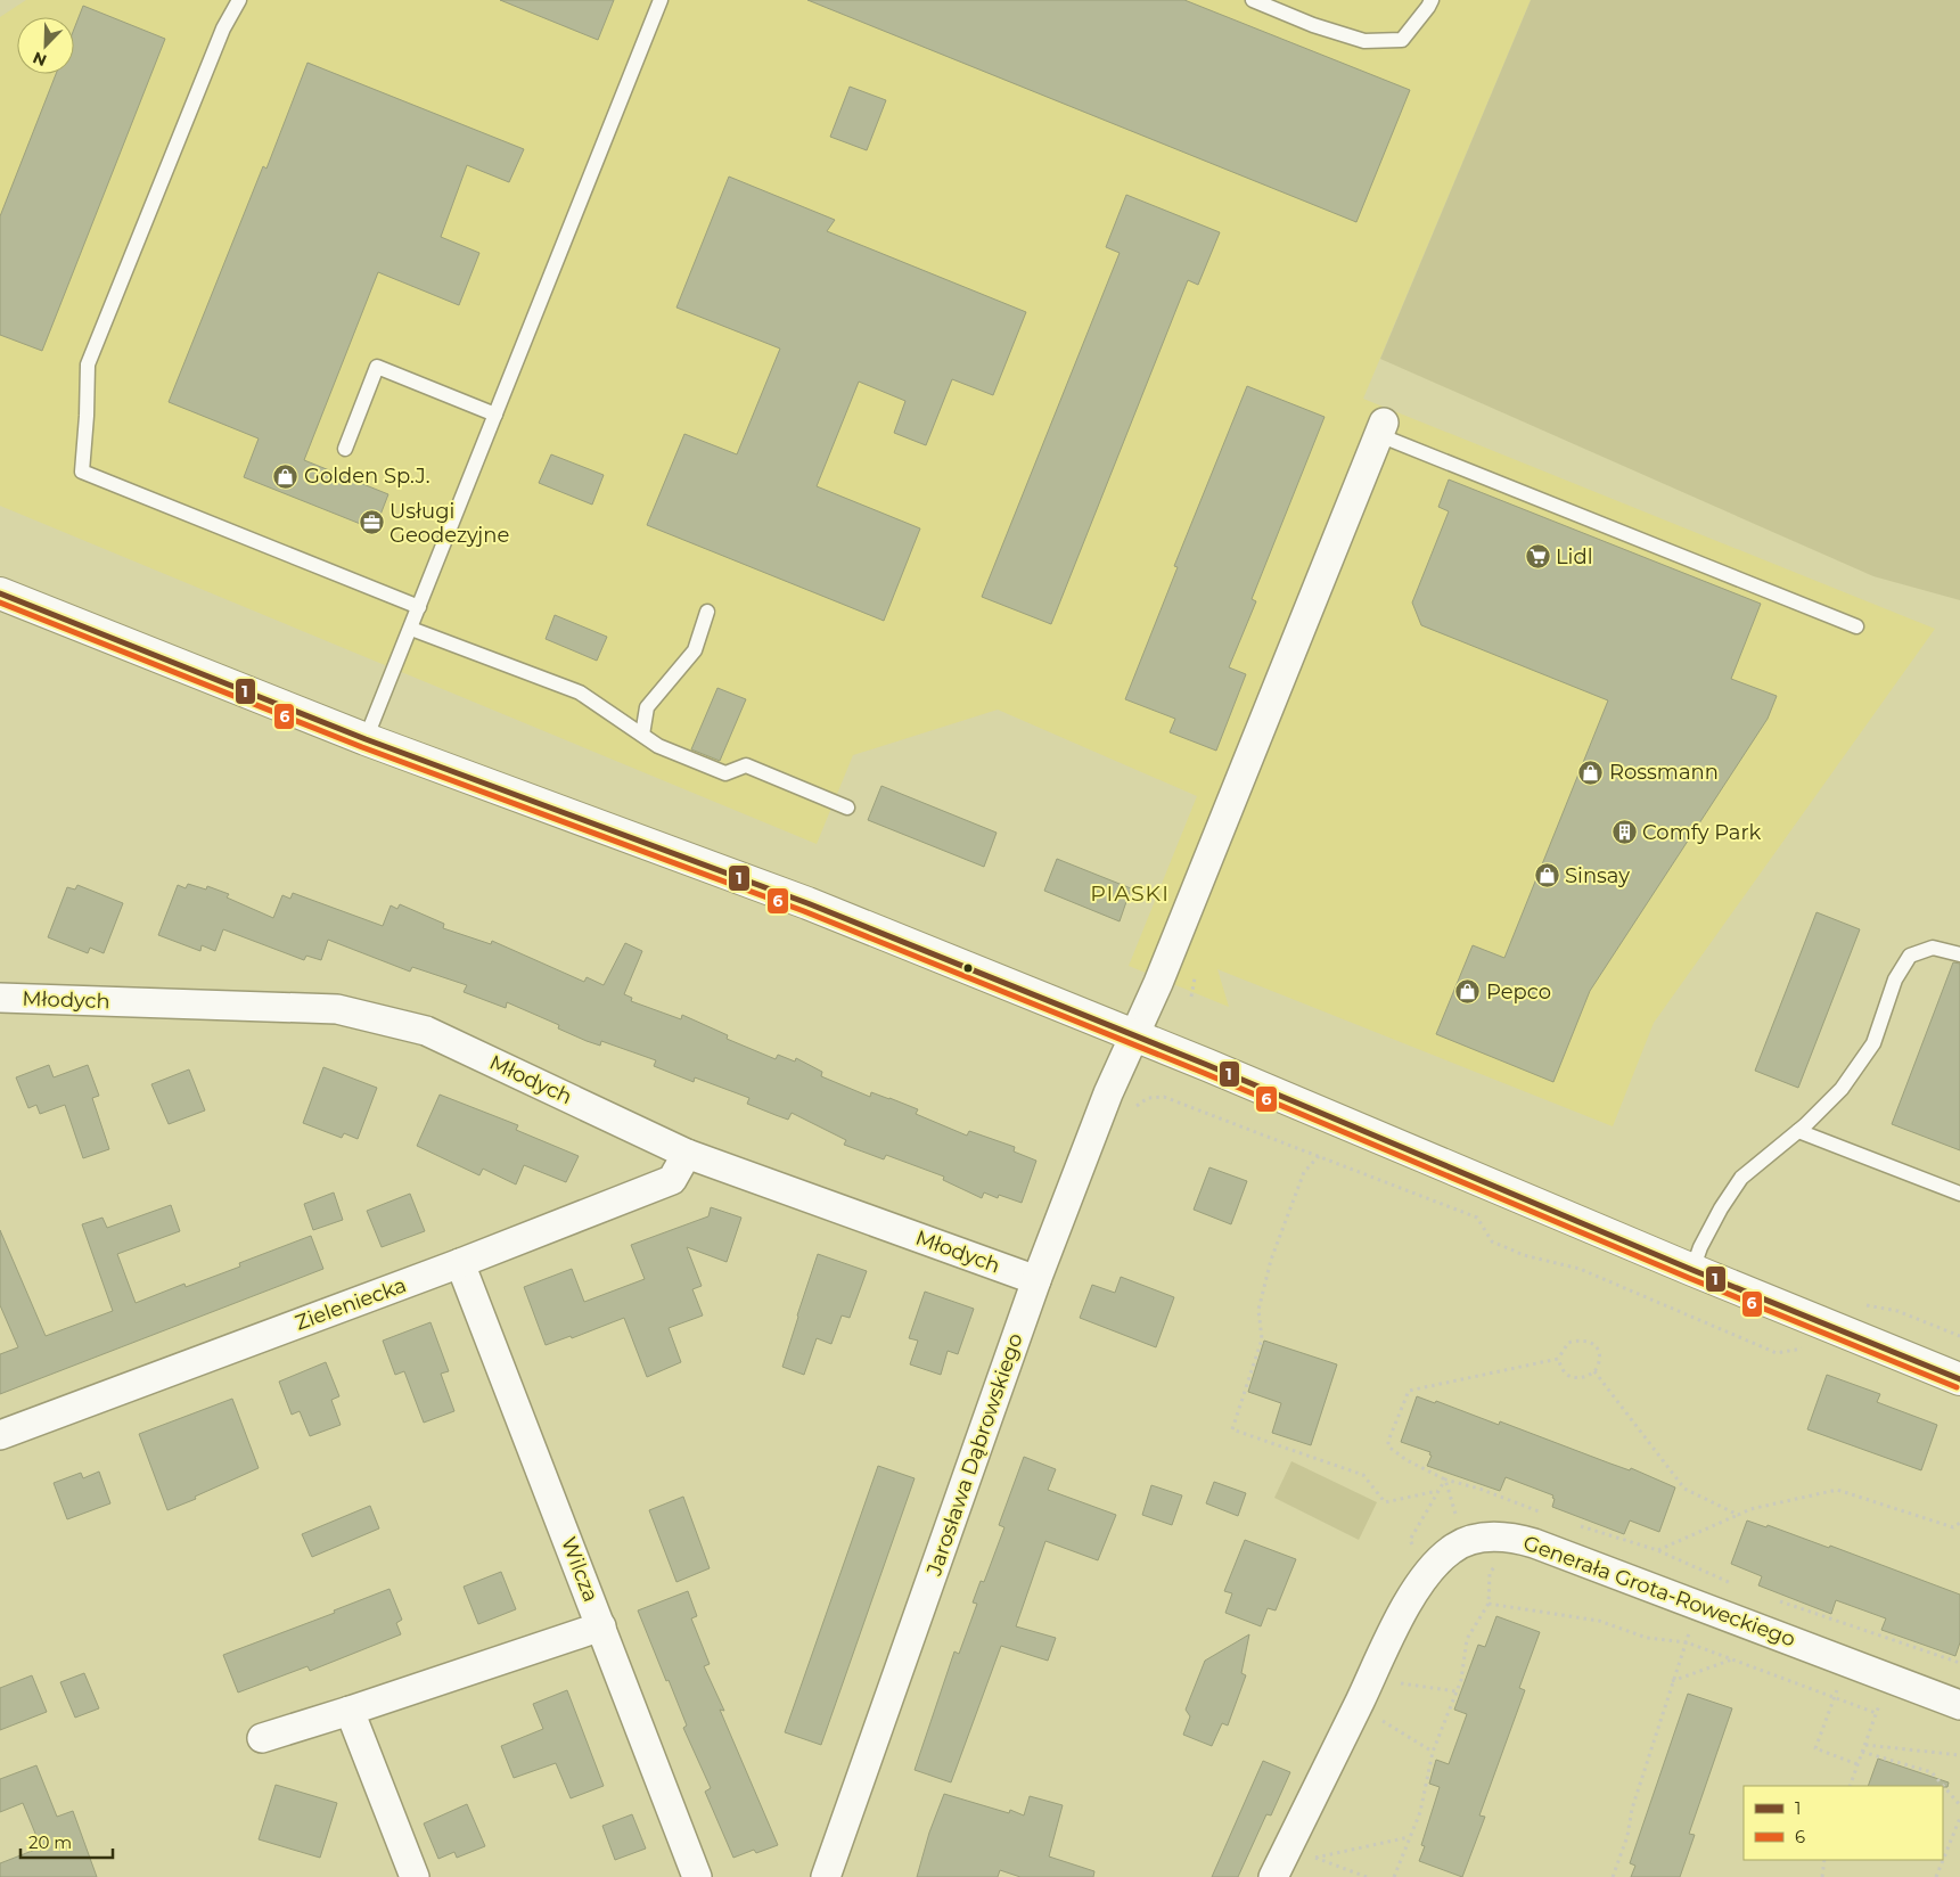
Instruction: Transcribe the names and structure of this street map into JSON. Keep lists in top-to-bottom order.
{
  "streets": {
    "street": [
      "Młodych",
      "Zieleniecka",
      "Jarosława Dąbrowskiego",
      "Wilcza",
      "Generała Grota-Roweckiego"
    ]
  },
  "crossings": [
    ["Młodych", "Zieleniecka"],
    ["Młodych", "Jarosława Dąbrowskiego"],
    ["Zieleniecka", "Wilcza"]
  ],
  "districts": ["PIASKI"],
  "places": {
    "shop": [
      "Golden Sp.J.",
      "Rossmann",
      "Sinsay",
      "Pepco"
    ],
    "office": ["Usługi Geodezyjne"],
    "supermarket": ["Lidl"],
    "building": ["Comfy Park"]
  },
  "lines": ["transit line 1", "transit line 6"],
  "legend": ["1", "6"],
  "scale_bar": "20 m",
  "north": "bottom left"
}
